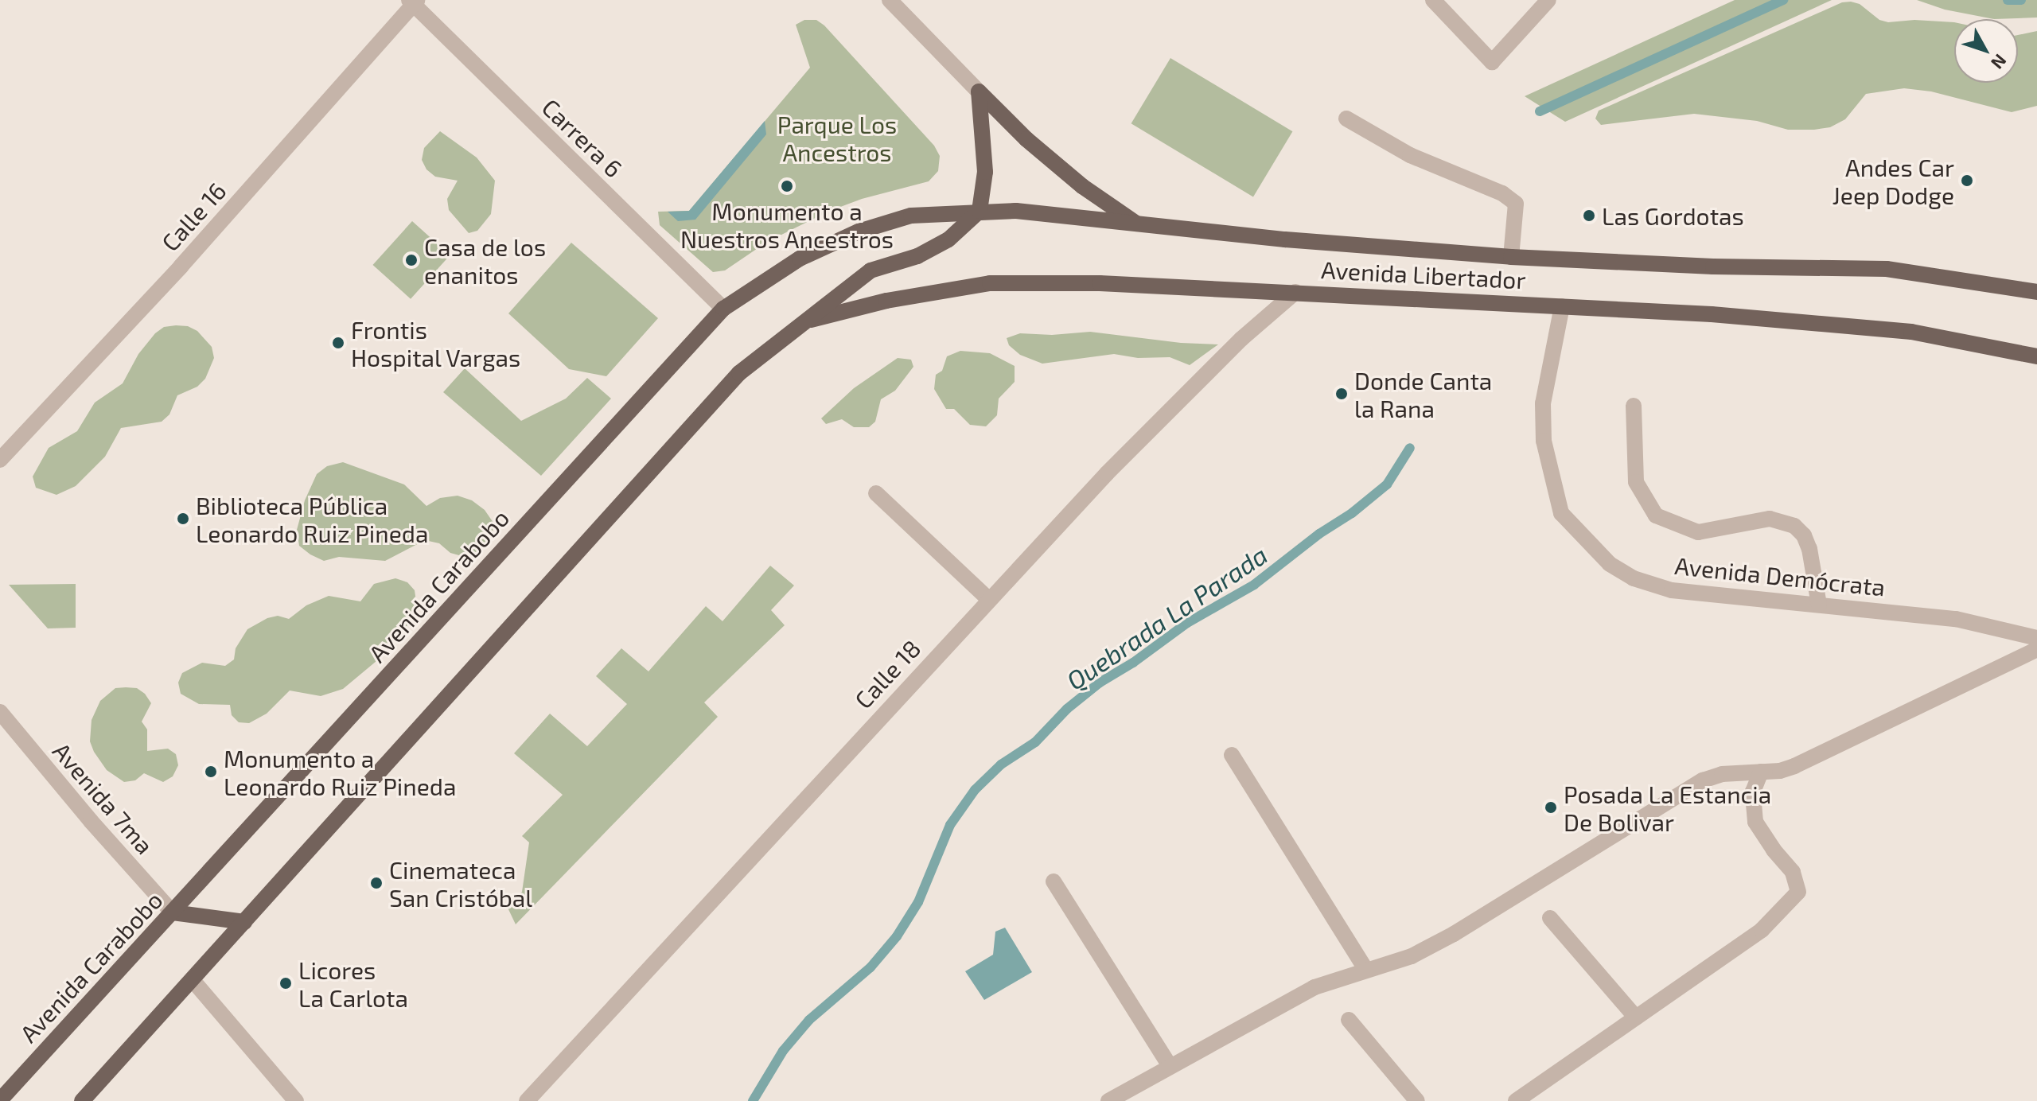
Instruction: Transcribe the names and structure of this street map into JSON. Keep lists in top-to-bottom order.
{
  "streets": {
    "main road": ["Avenida Libertador", "Avenida Carabobo"],
    "street": [
      "Carrera 6",
      "Calle 16",
      "Avenida Demócrata",
      "Calle 18",
      "Avenida 7ma"
    ]
  },
  "crossings": [
    ["Carrera 6", "Calle 16"],
    ["Carrera 6", "Avenida Carabobo"],
    ["Avenida Libertador", "Avenida Demócrata"],
    ["Avenida Libertador", "Avenida Carabobo"],
    ["Avenida Libertador", "Calle 18"],
    ["Avenida Carabobo", "Avenida 7ma"]
  ],
  "water": ["Quebrada La Parada"],
  "parks": ["Parque Los Ancestros"],
  "places": [
    "Andes Car Jeep Dodge",
    "Monumento a Nuestros Ancestros",
    "Las Gordotas",
    "Casa de los enanitos",
    "Frontis Hospital Vargas",
    "Donde Canta la Rana",
    "Biblioteca Pública Leonardo Ruiz Pineda",
    "Monumento a Leonardo Ruiz Pineda",
    "Posada La Estancia De Bolivar",
    "Cinemateca San Cristóbal",
    "Licores La Carlota"
  ],
  "north": "bottom right"
}
